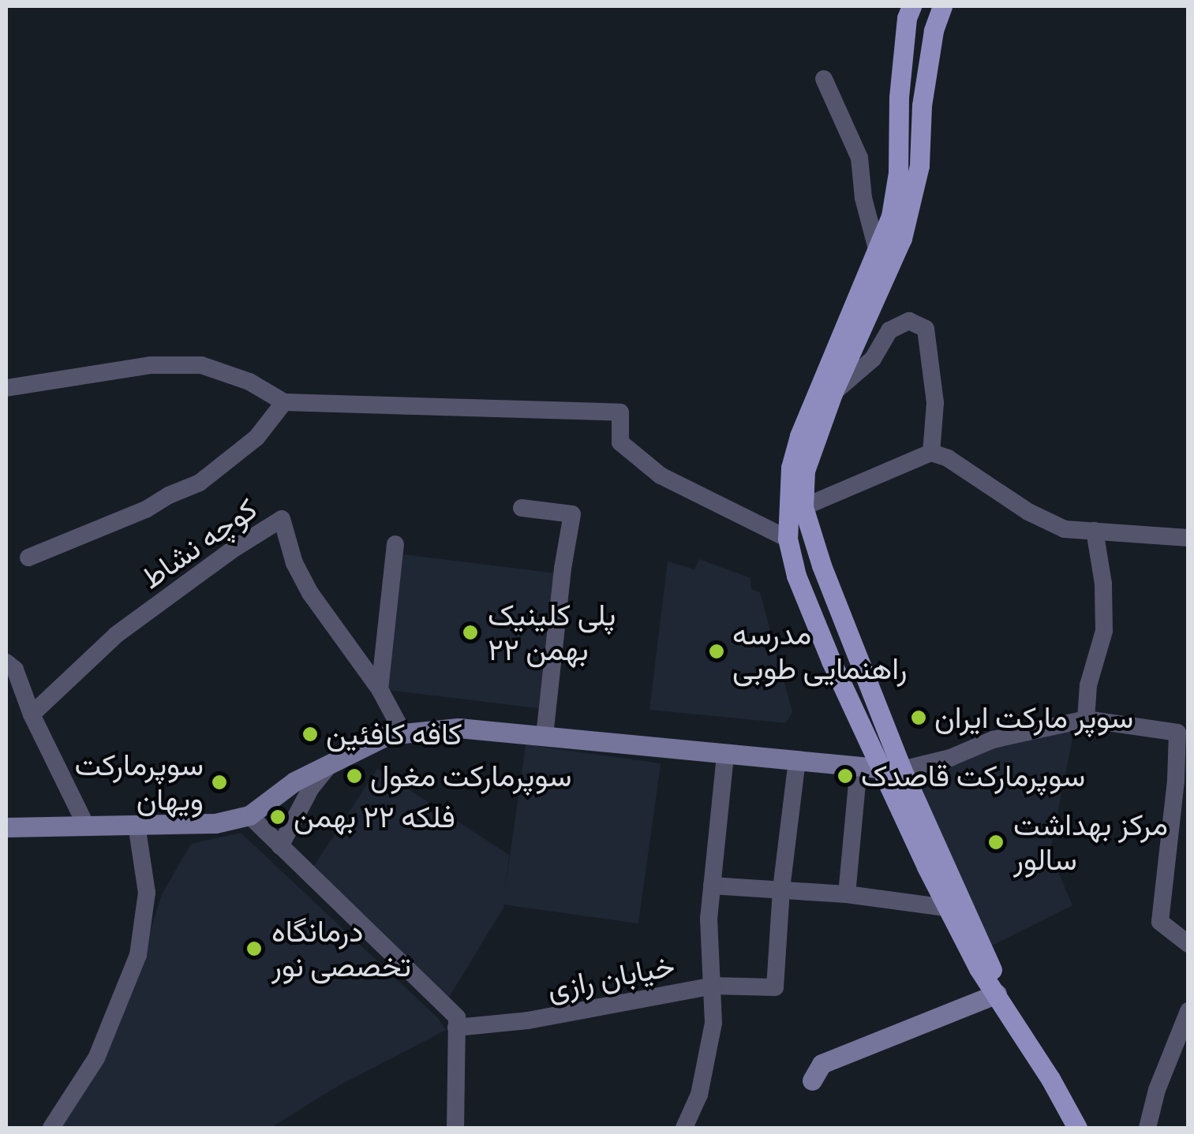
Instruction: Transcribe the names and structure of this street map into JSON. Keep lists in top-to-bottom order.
{
  "streets": {
    "street": ["کوچه نشاط", "خیابان رازی"]
  },
  "places": [
    "پلی کلینیک ۲۲ بهمن",
    "مدرسه راهنمایی طوبی",
    "سوپر مارکت ایران",
    "کافه کافئین",
    "سوپرمارکت مغول",
    "سوپرمارکت قاصدک",
    "سوپرمارکت ویهان",
    "فلکه ۲۲ بهمن",
    "مرکز بهداشت سالور",
    "درمانگاه تخصصی نور"
  ]
}
